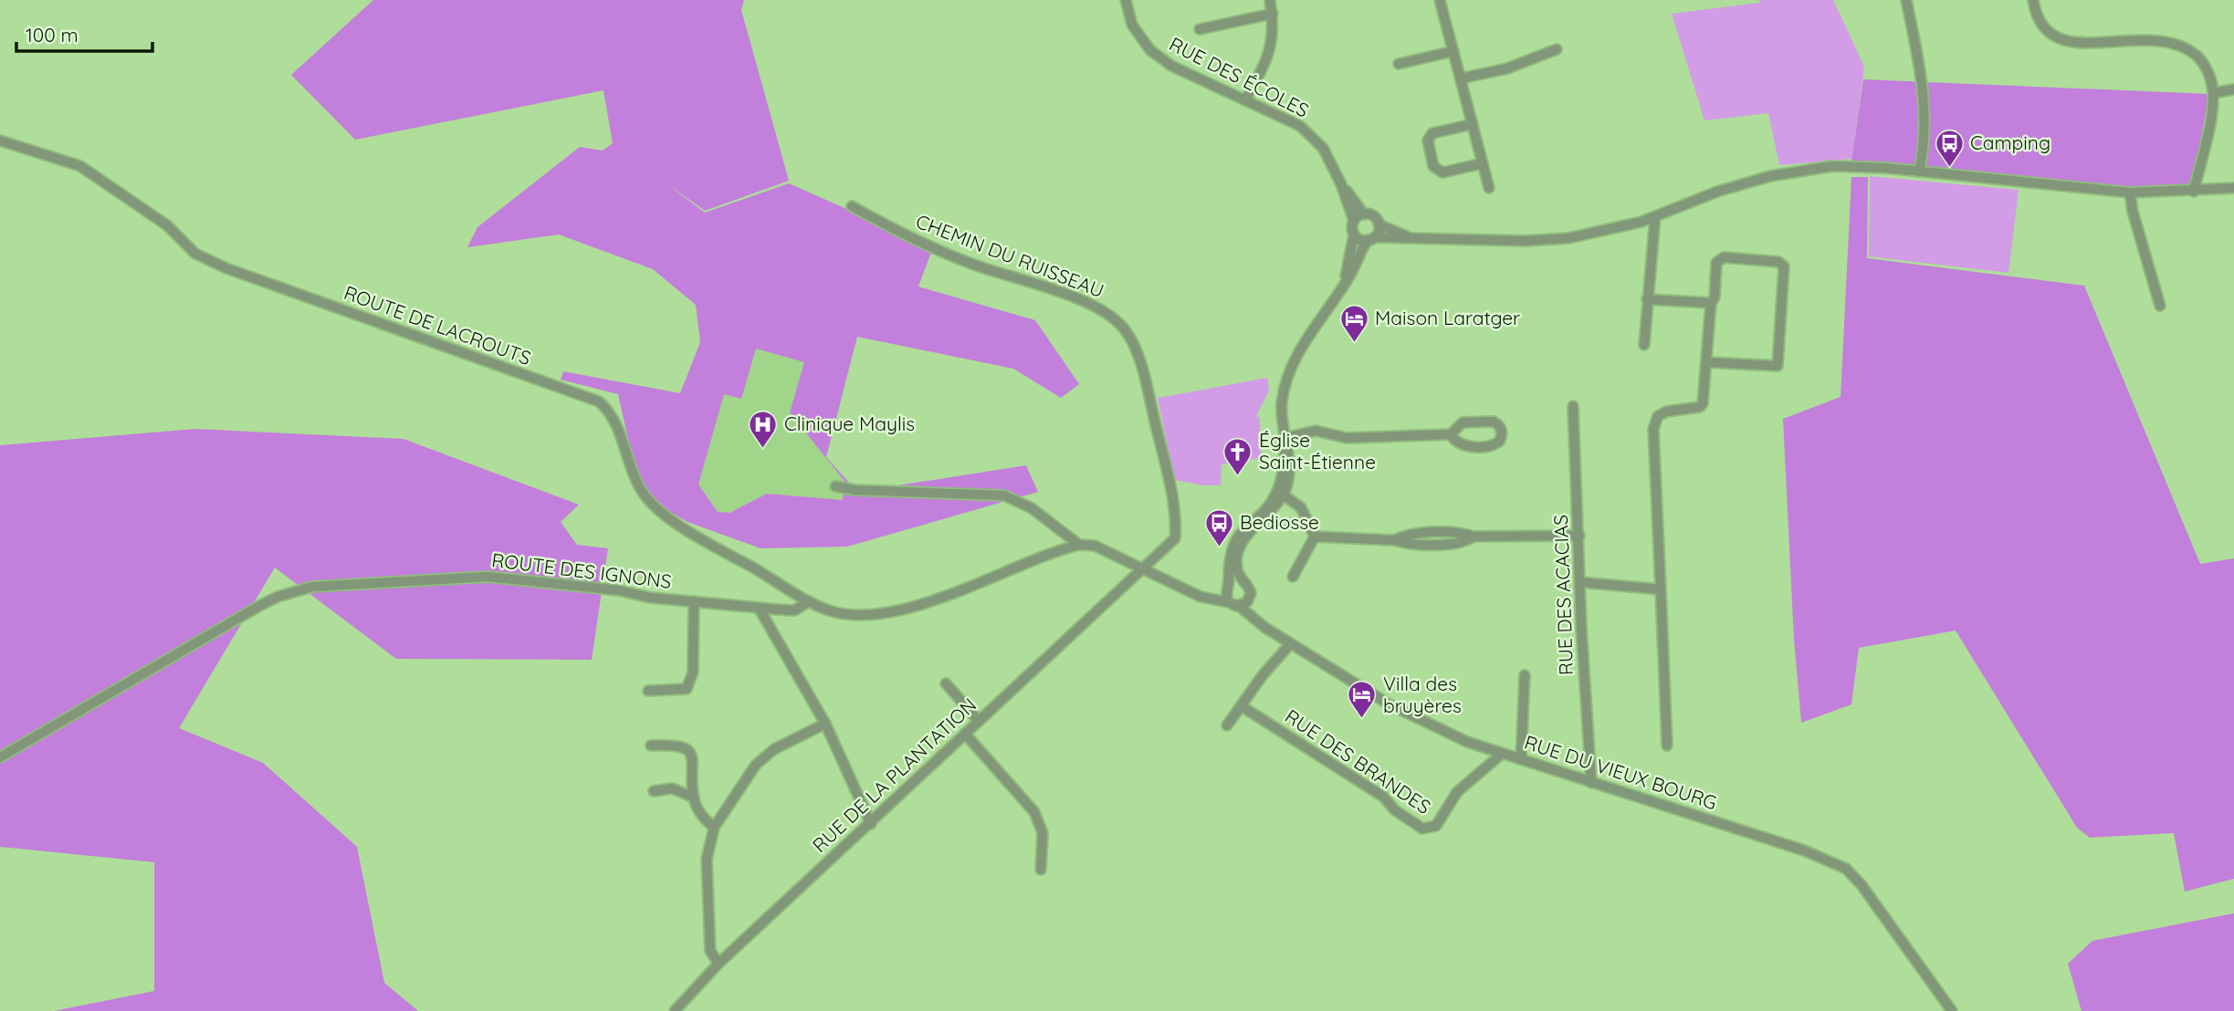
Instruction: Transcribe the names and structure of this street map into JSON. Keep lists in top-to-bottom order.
{
  "streets": {
    "street": [
      "RUE DES ÉCOLES",
      "CHEMIN DU RUISSEAU",
      "ROUTE DE LACROUTS",
      "ROUTE DES IGNONS",
      "RUE DES ACACIAS",
      "RUE DES BRANDES",
      "RUE DU VIEUX BOURG",
      "RUE DE LA PLANTATION"
    ]
  },
  "crossings": [
    ["CHEMIN DU RUISSEAU", "RUE DE LA PLANTATION"],
    ["ROUTE DE LACROUTS", "ROUTE DES IGNONS"],
    ["RUE DES ACACIAS", "RUE DU VIEUX BOURG"],
    ["RUE DES BRANDES", "RUE DU VIEUX BOURG"]
  ],
  "places": {
    "bus stop": ["Camping", "Bediosse"],
    "hotel": ["Maison Laratger", "Villa des bruyères"],
    "hospital": ["Clinique Maylis"],
    "church": ["Église Saint-Étienne"]
  },
  "scale_bar": "100 m"
}
